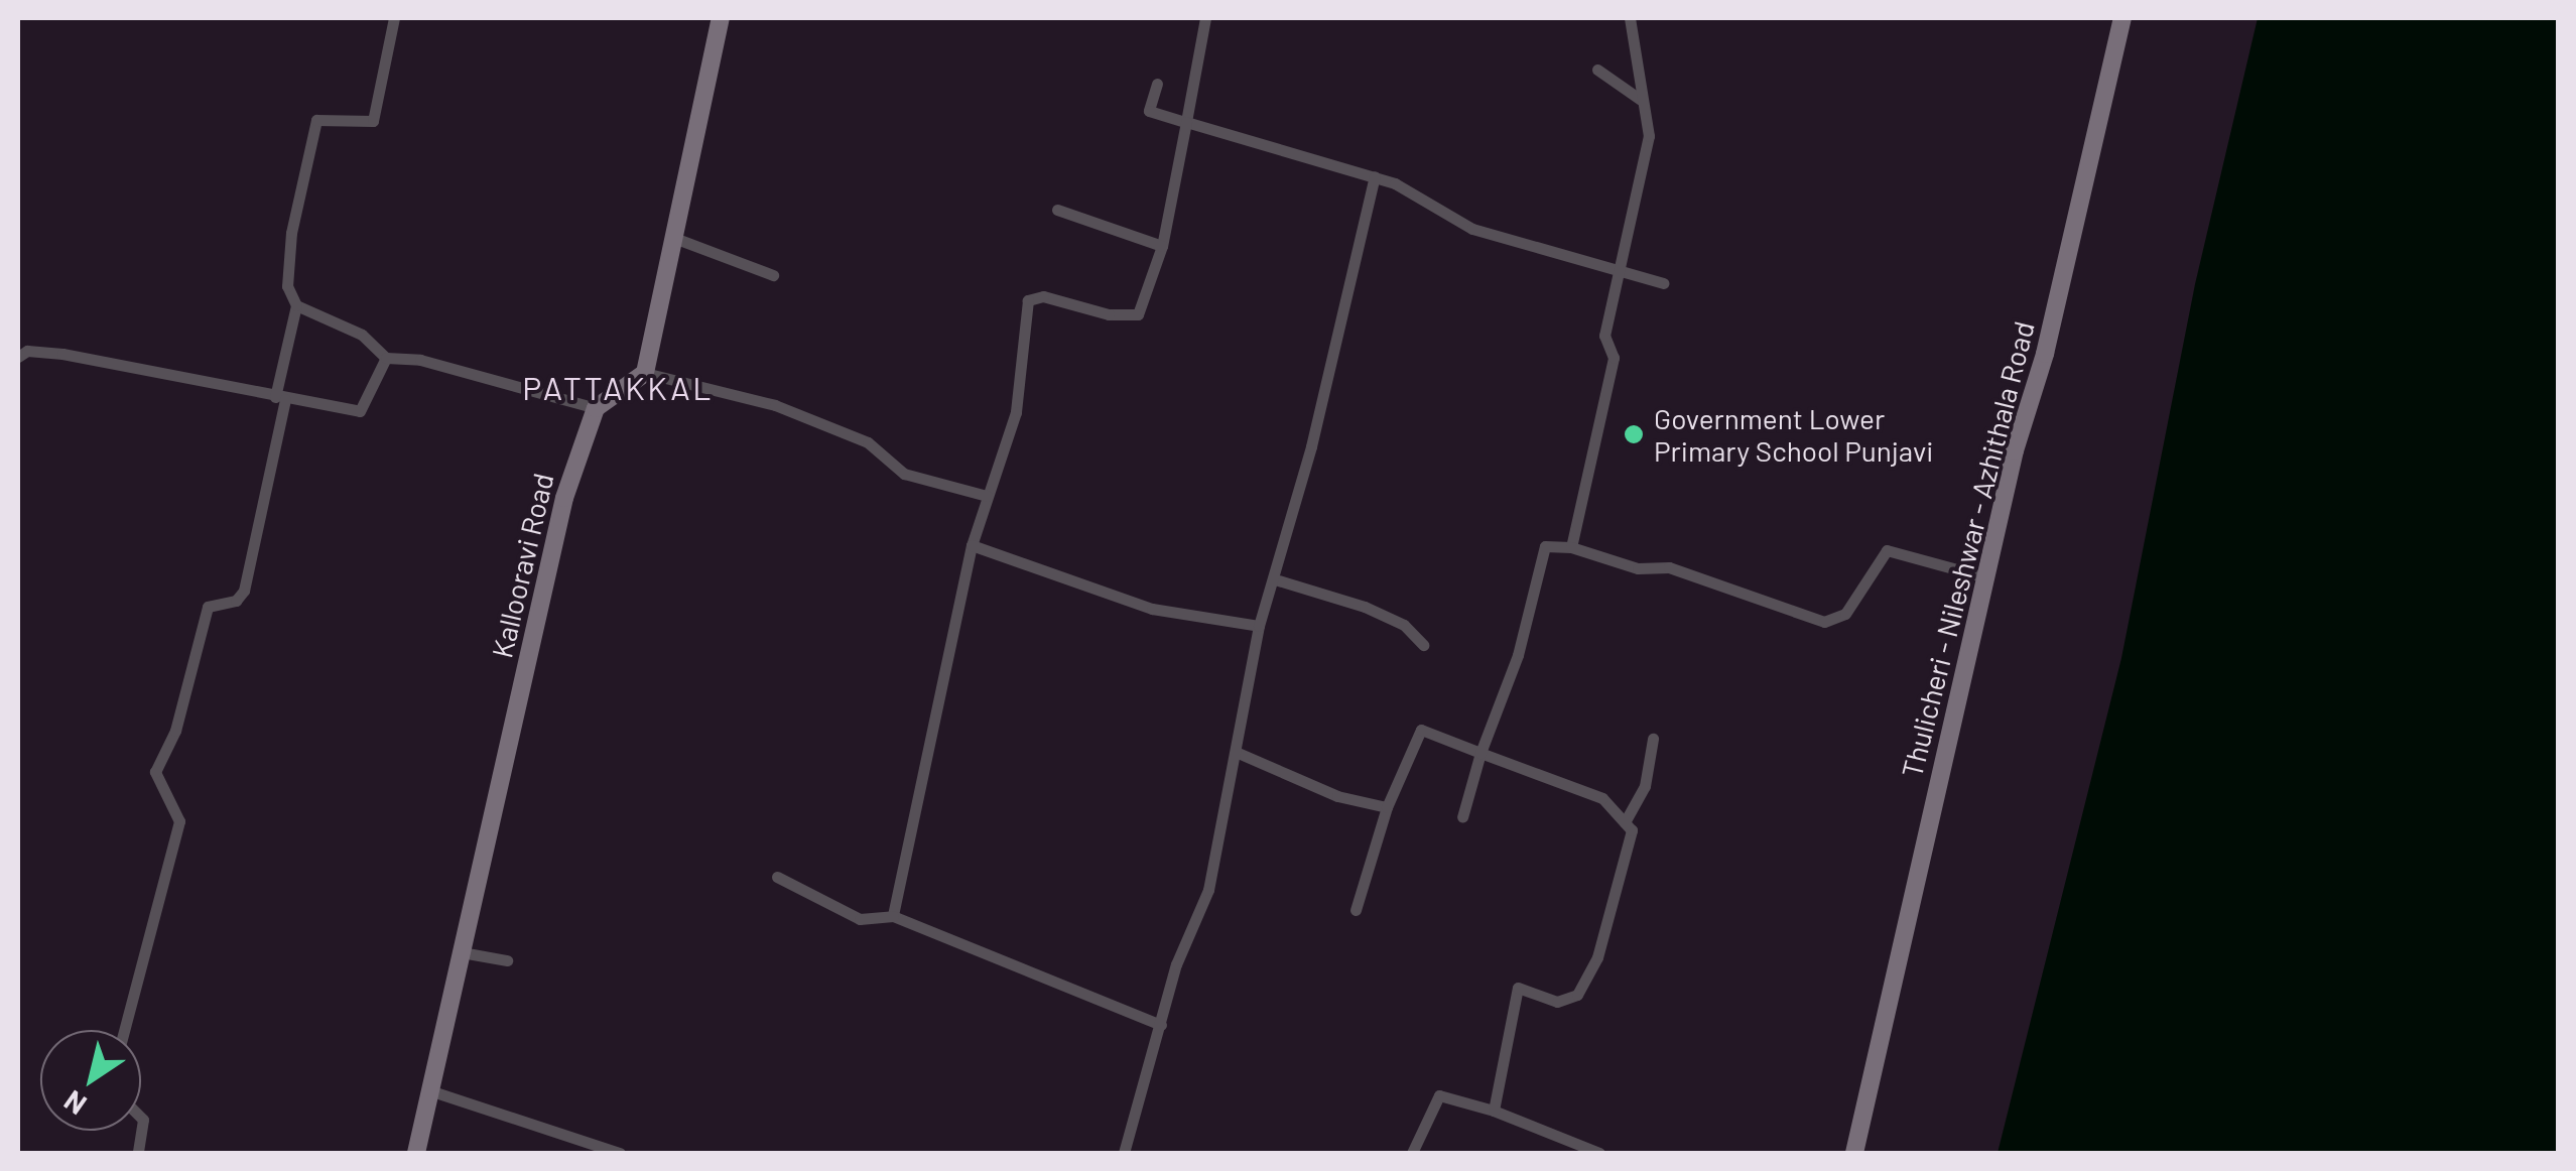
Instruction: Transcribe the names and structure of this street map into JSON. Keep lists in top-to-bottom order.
{
  "streets": {
    "main road": ["Thulicheri - Nileshwar - Azhithala Road", "Kallooravi Road"]
  },
  "districts": ["PATTAKKAL"],
  "places": ["Government Lower Primary School Punjavi"],
  "north": "bottom left"
}
